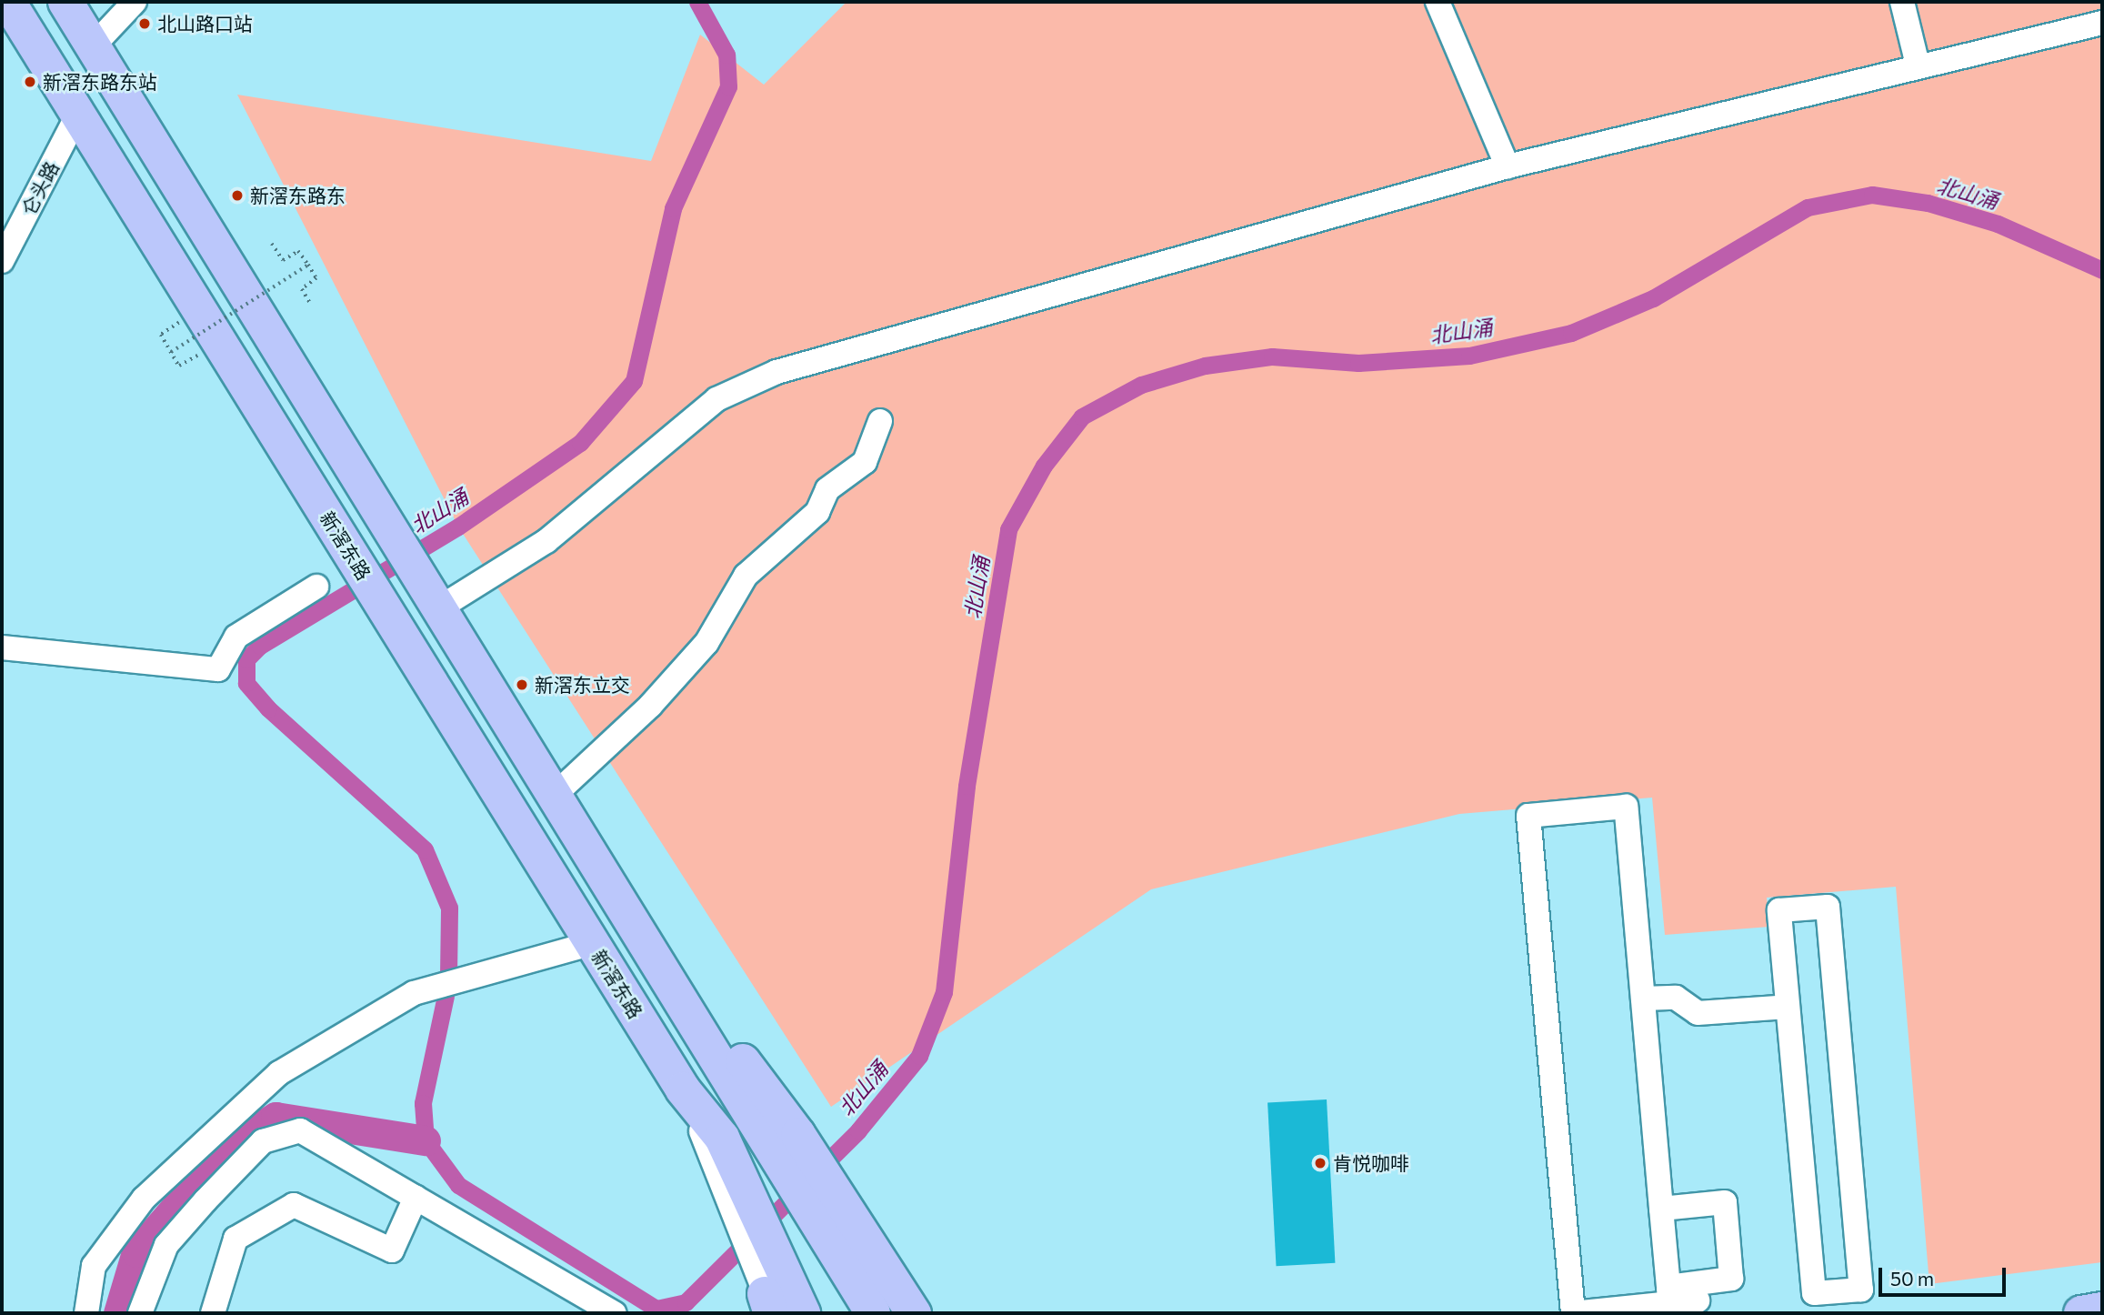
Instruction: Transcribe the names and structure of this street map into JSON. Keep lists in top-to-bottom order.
{
  "streets": {
    "highway": ["新滘东路"],
    "street": ["仑头路"]
  },
  "crossings": [
    ["仑头路", "新滘东路"]
  ],
  "water": ["北山涌"],
  "places": [
    "北山路口站",
    "新滘东路东站",
    "新滘东路东",
    "新滘东立交",
    "肯悦咖啡"
  ],
  "scale_bar": "50 m"
}
